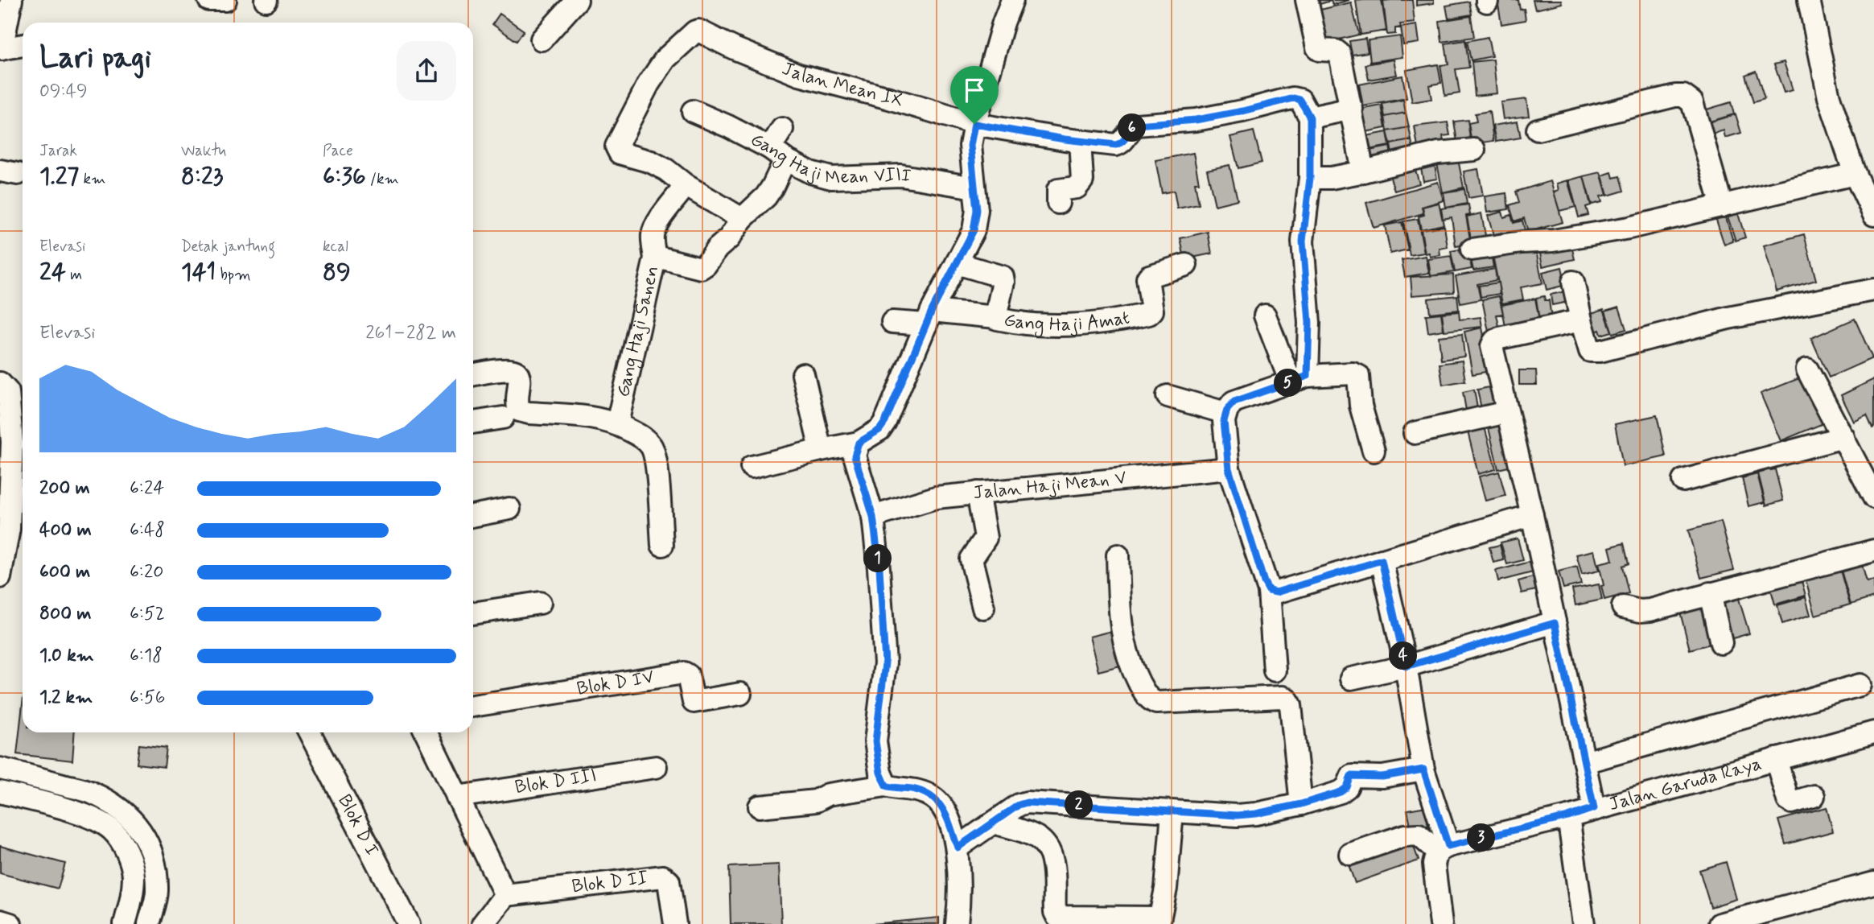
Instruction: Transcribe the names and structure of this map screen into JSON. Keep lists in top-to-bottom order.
{
  "streets": {
    "street": [
      "Jalan Mean IX",
      "Gang Haji Mean VIII",
      "Gang Haji Amat",
      "Gang Haji Sanen",
      "Jalan Haji Mean V",
      "Blok D IV",
      "Blok D III",
      "Jalan Garuda Raya",
      "Blok D I",
      "Blok D II"
    ]
  },
  "crossings": [
    ["Gang Haji Mean VIII", "Gang Haji Sanen"]
  ],
  "page": {
    "heading": ["Lari pagi", "09:49"],
    "pins": [
      "6",
      "5",
      "1",
      "4",
      "2",
      "3"
    ],
    "stats": [
      ["Jarak", "1.27 km"],
      ["Waktu", "8:23"],
      ["Pace", "6:36 /km"],
      ["Elevasi", "24 m"],
      ["Detak jantung", "141 bpm"],
      ["kcal", "89"]
    ],
    "chart": ["Elevasi", "261–282 m"],
    "list": [
      {
        "name": "200 m",
        "note": "6:24"
      },
      {
        "name": "400 m",
        "note": "6:48"
      },
      {
        "name": "600 m",
        "note": "6:20"
      },
      {
        "name": "800 m",
        "note": "6:52"
      },
      {
        "name": "1.0 km",
        "note": "6:18"
      },
      {
        "name": "1.2 km",
        "note": "6:56"
      }
    ]
  }
}
